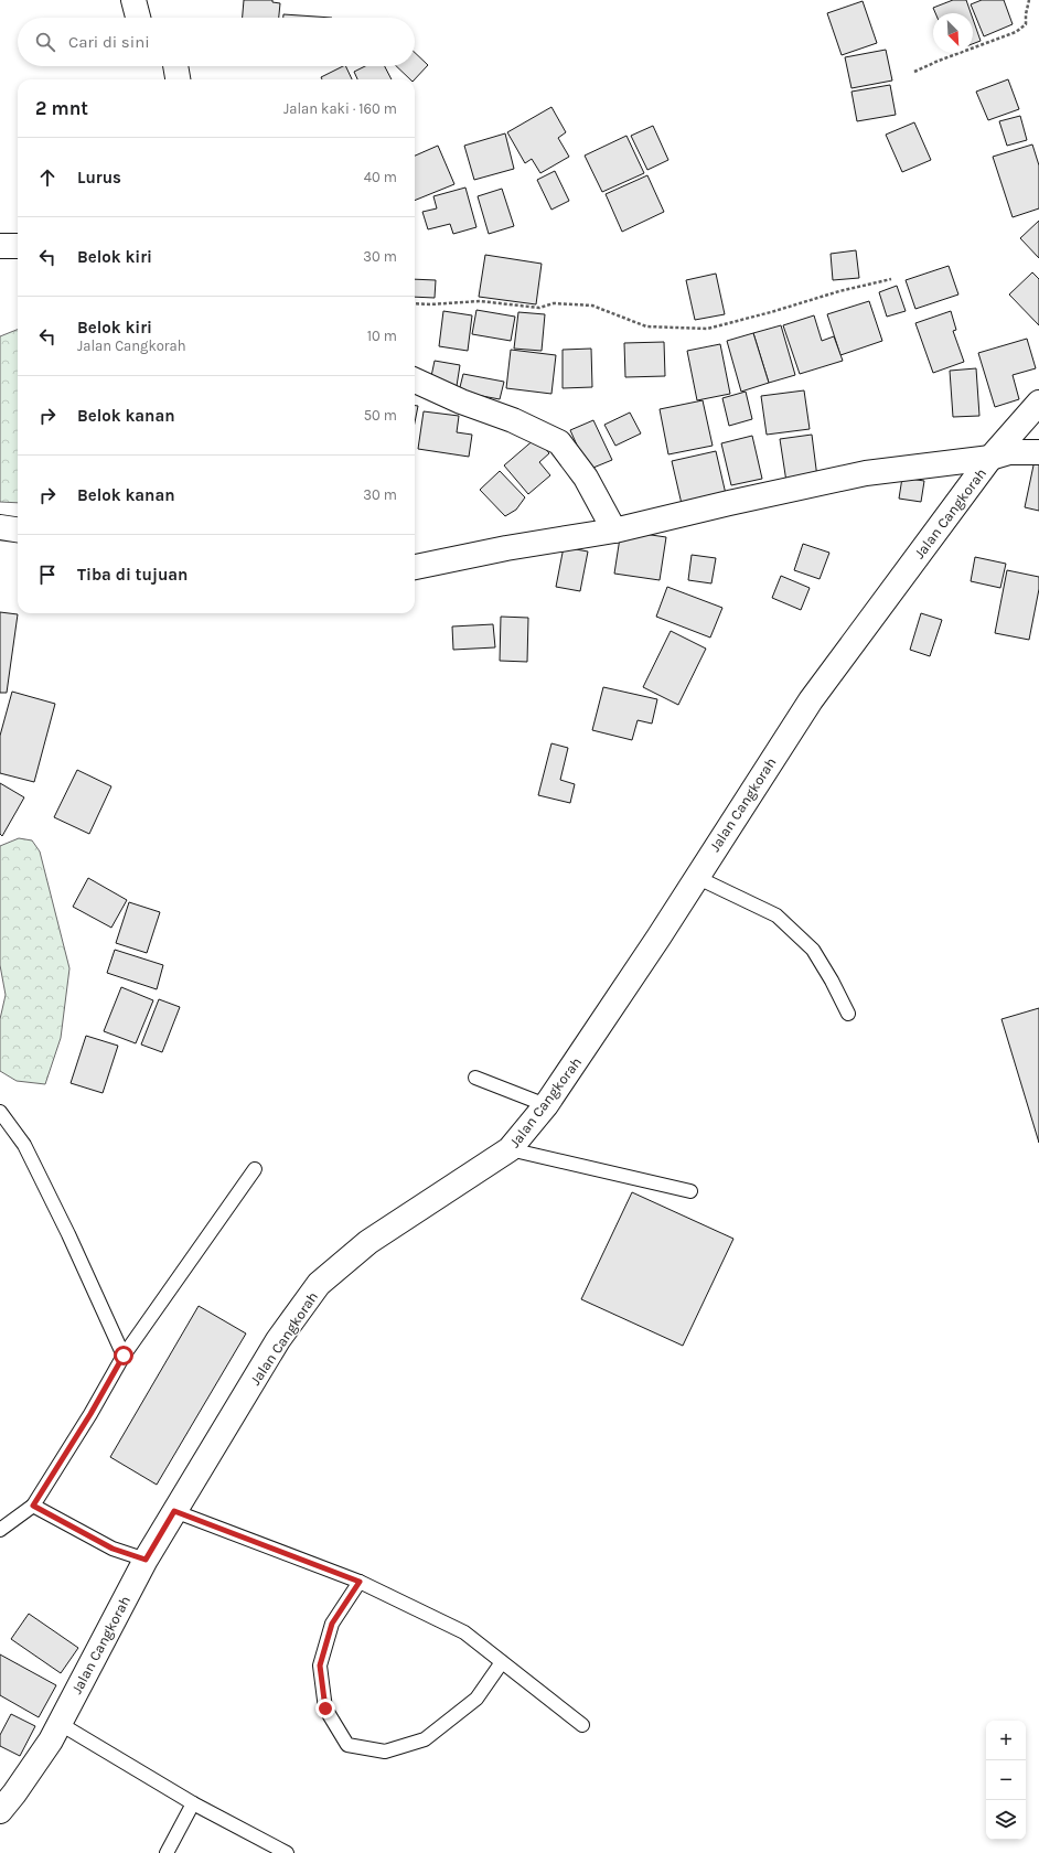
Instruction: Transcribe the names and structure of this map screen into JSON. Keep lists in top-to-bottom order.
{
  "streets": {
    "main road": ["Jalan Cangkorah"]
  },
  "north": "bottom right",
  "page": {
    "search": "Cari di sini",
    "heading": ["2 mnt", "Jalan kaki · 160 m"],
    "list": [
      ["Lurus", "40 m"],
      ["Belok kiri", "30 m"],
      ["Belok kiri", "Jalan Cangkorah", "10 m"],
      ["Belok kanan", "50 m"],
      ["Belok kanan", "30 m"],
      "Tiba di tujuan"
    ],
    "map_buttons": ["+", "−"]
  }
}
